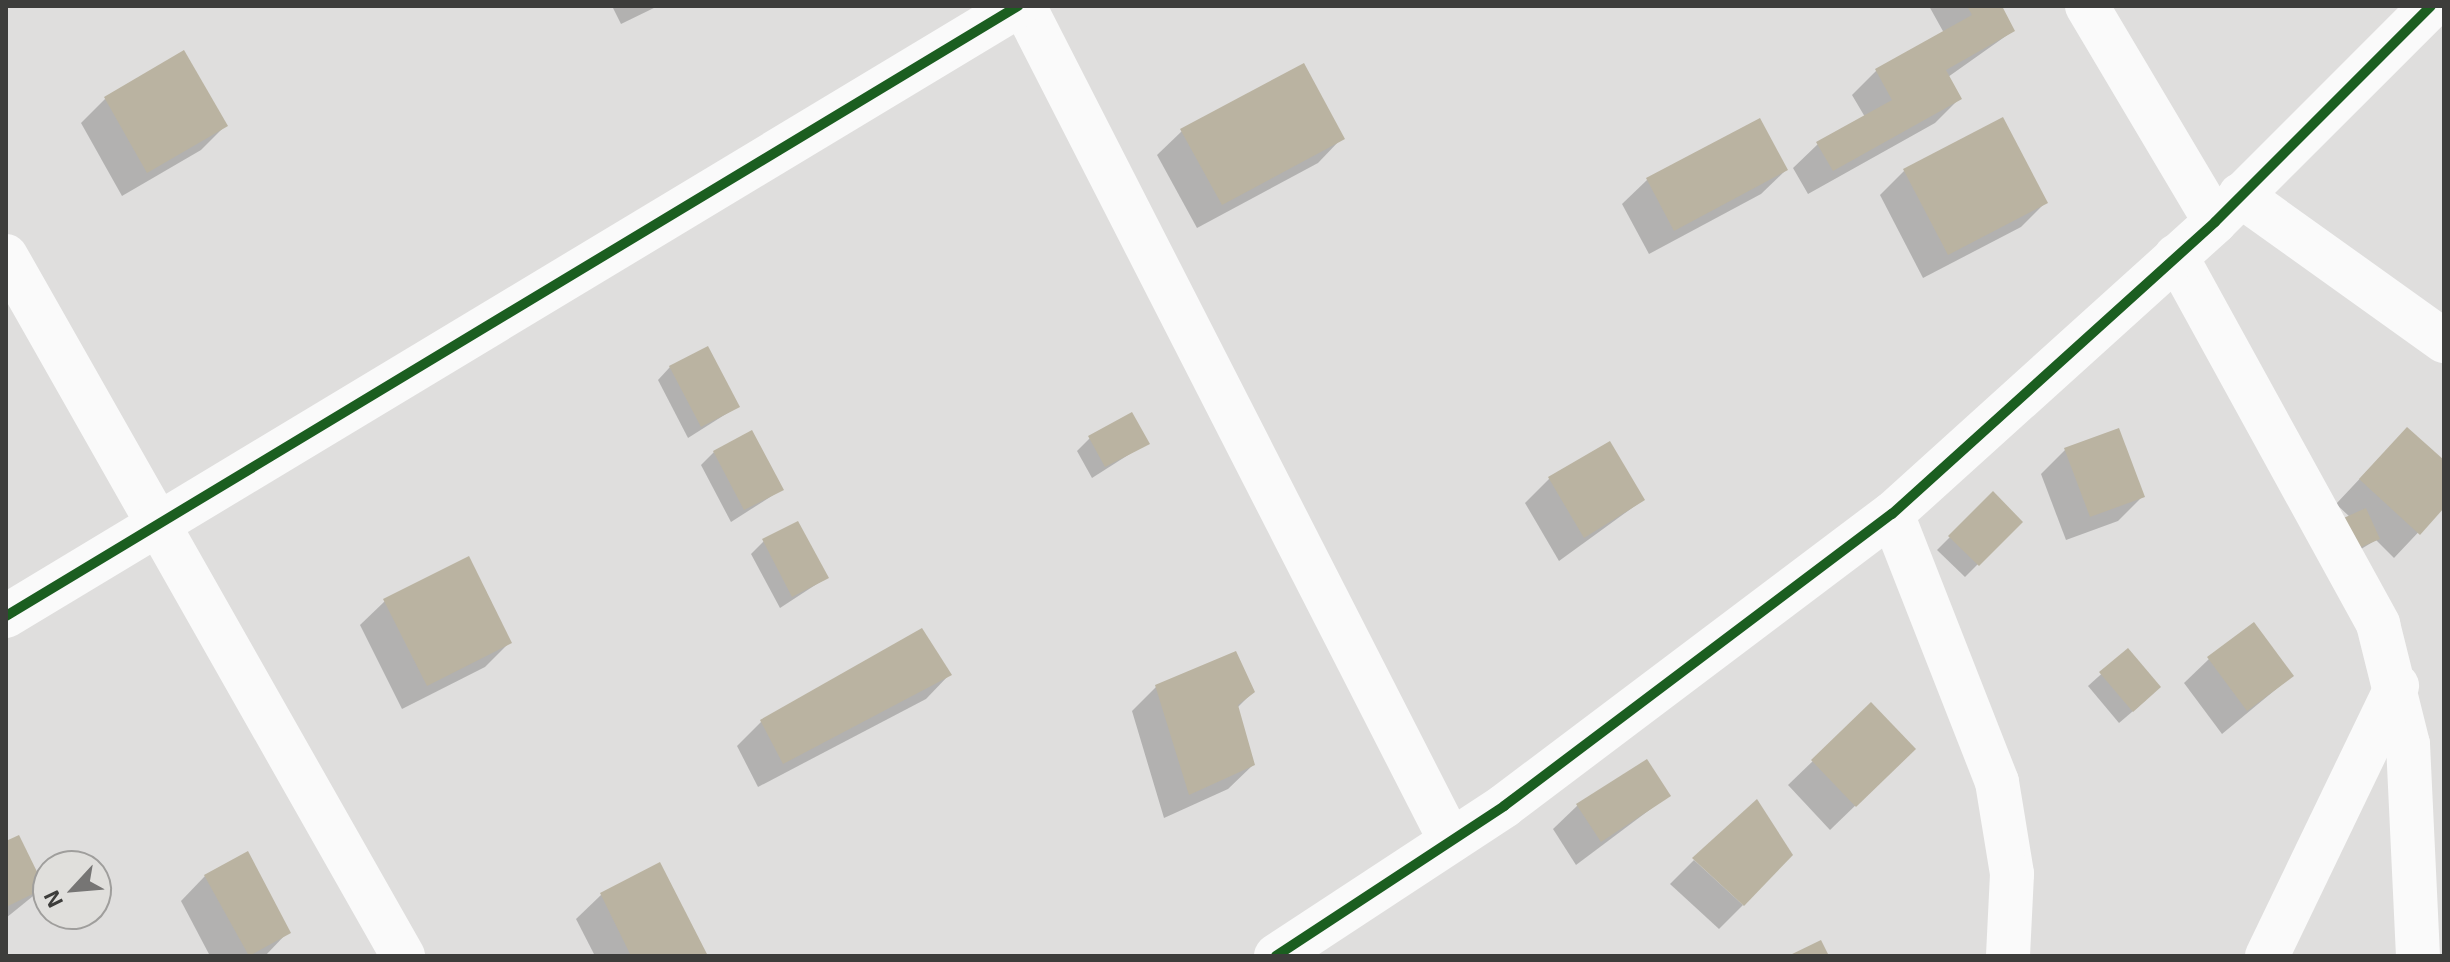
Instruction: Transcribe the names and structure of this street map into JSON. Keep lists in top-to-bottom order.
{
  "north": "bottom left"
}
